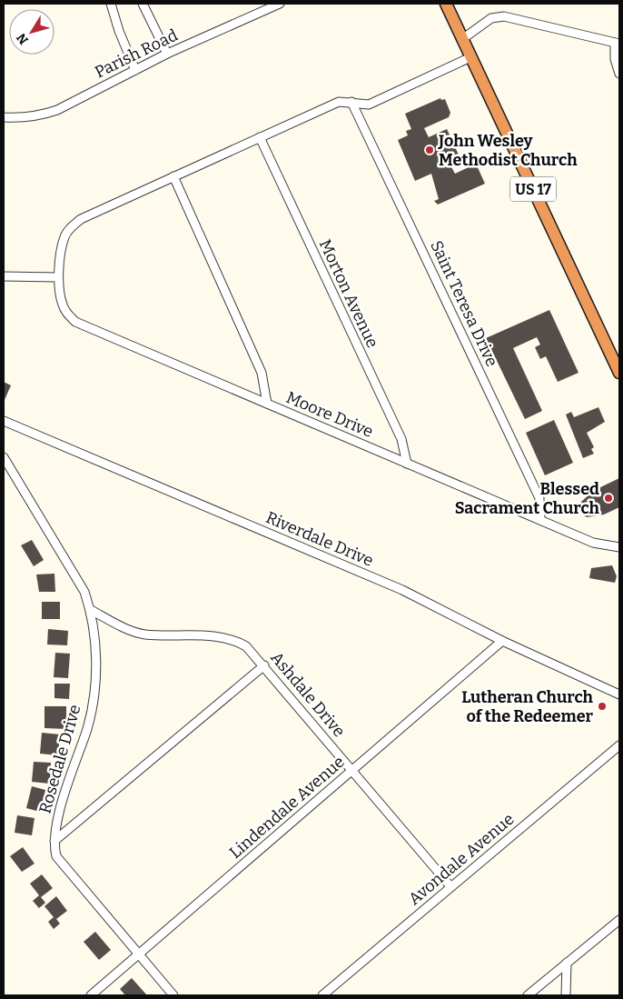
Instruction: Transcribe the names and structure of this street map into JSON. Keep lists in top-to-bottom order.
{
  "streets": {
    "highway": ["US 17"],
    "street": [
      "Parish Road",
      "Morton Avenue",
      "Saint Teresa Drive",
      "Moore Drive",
      "Riverdale Drive",
      "Ashdale Drive",
      "Rosedale Drive",
      "Lindendale Avenue",
      "Avondale Avenue"
    ]
  },
  "crossings": [
    ["US 17", "Moore Drive"],
    ["Morton Avenue", "Moore Drive"],
    ["Saint Teresa Drive", "Moore Drive"],
    ["Riverdale Drive", "Lindendale Avenue"],
    ["Ashdale Drive", "Rosedale Drive"],
    ["Ashdale Drive", "Lindendale Avenue"],
    ["Ashdale Drive", "Avondale Avenue"],
    ["Rosedale Drive", "Lindendale Avenue"]
  ],
  "places": ["John Wesley Methodist Church", "Blessed Sacrament Church", "Lutheran Church of the Redeemer"],
  "north": "bottom left"
}
